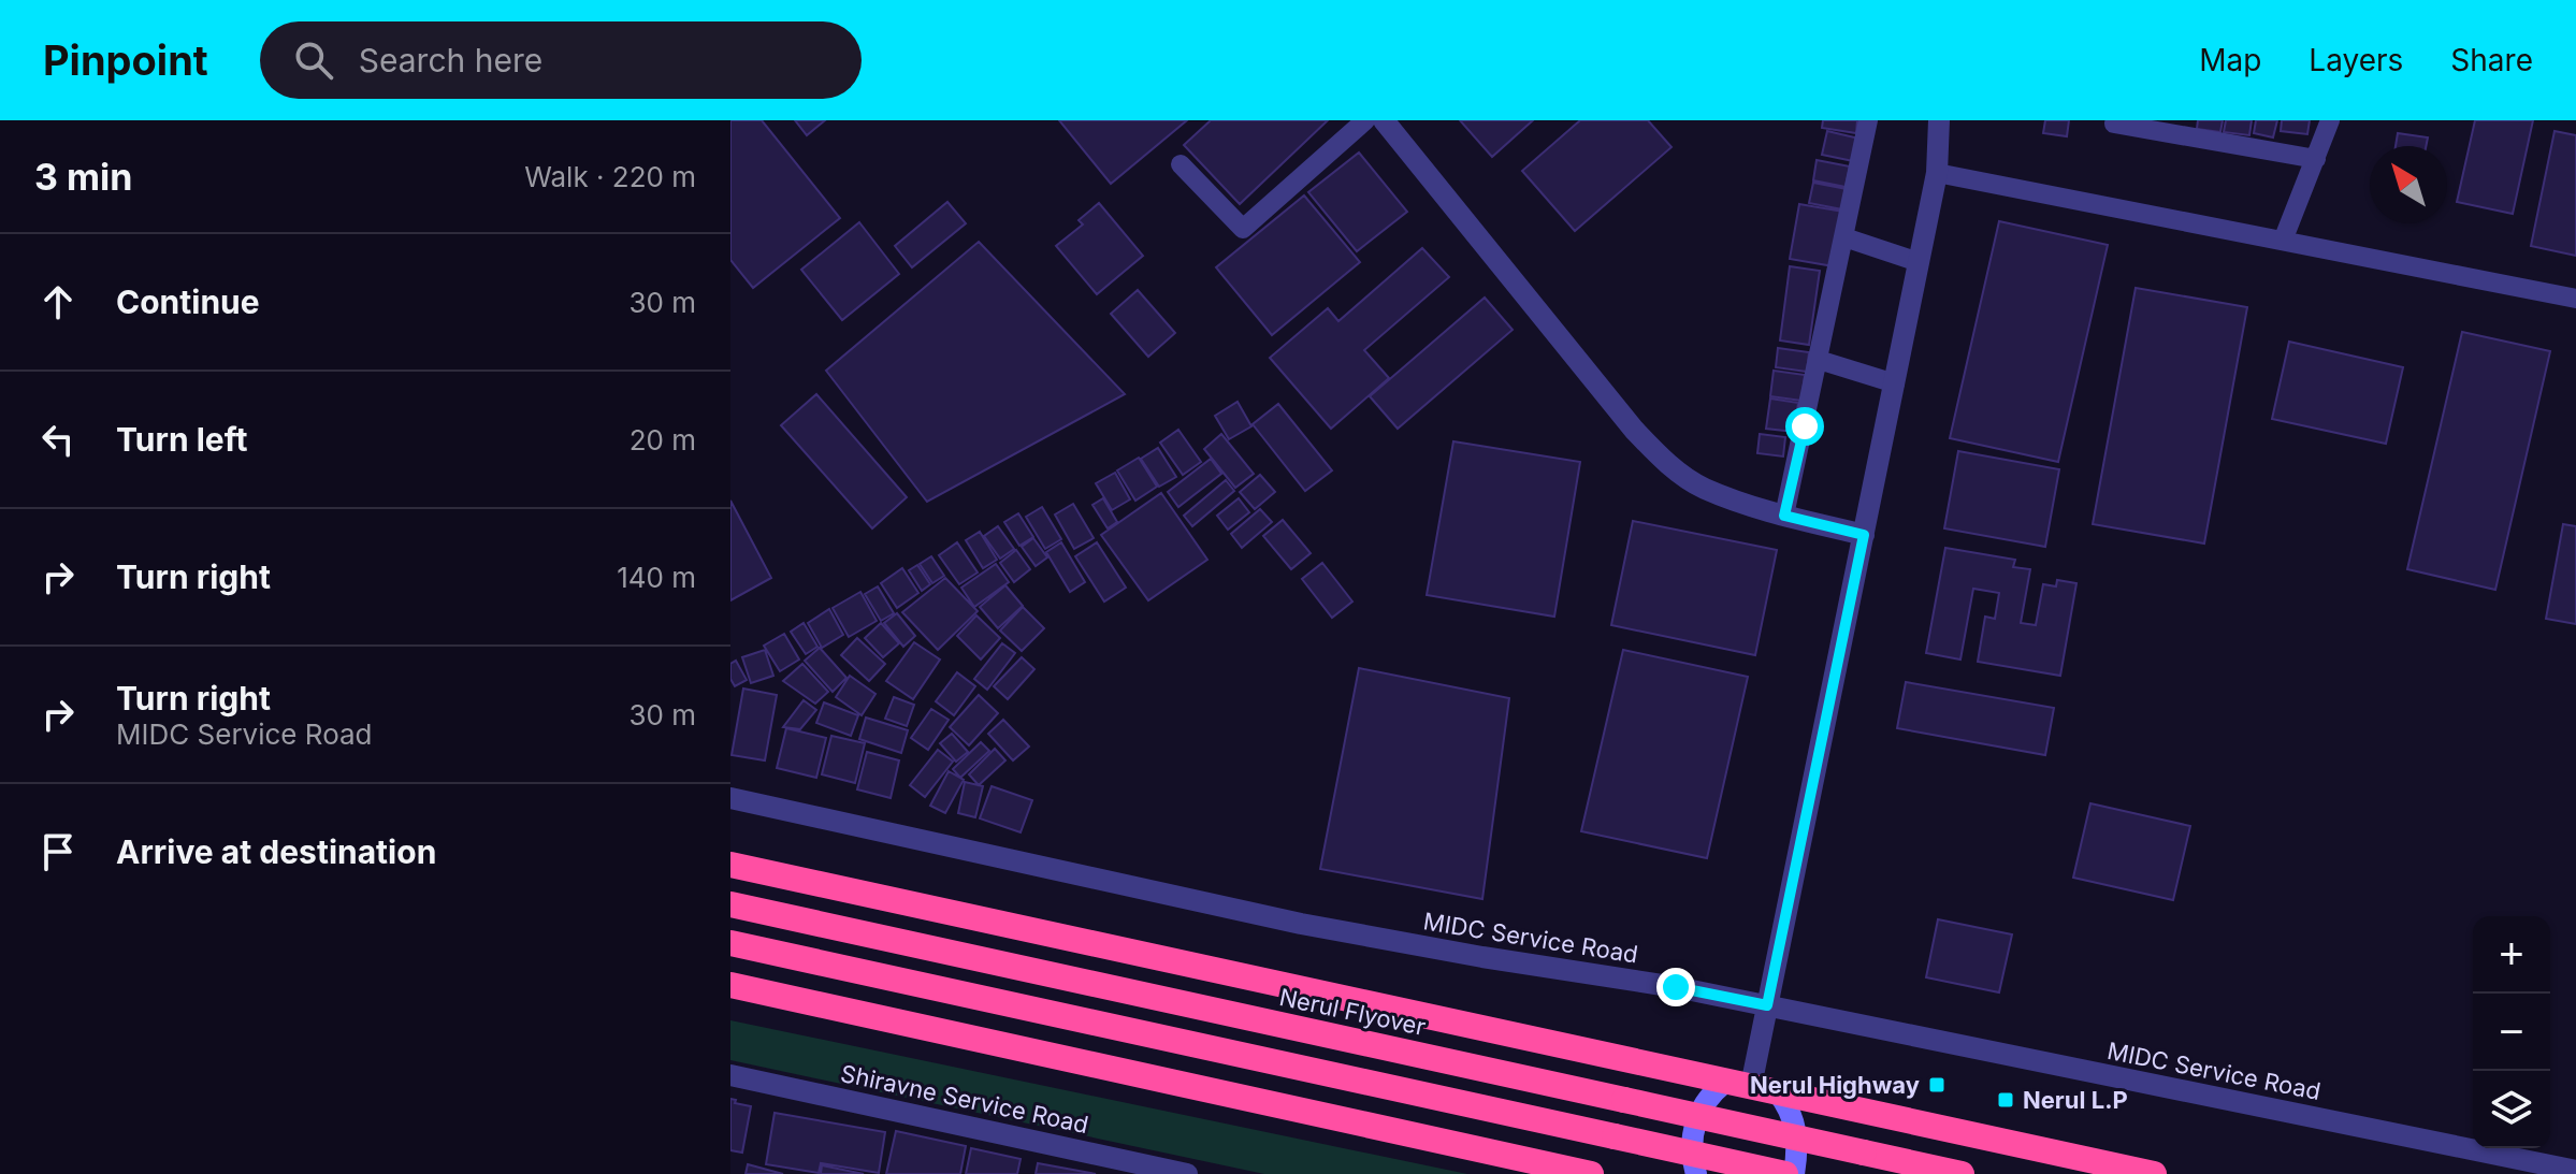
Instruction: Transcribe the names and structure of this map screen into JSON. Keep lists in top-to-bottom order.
{
  "streets": {
    "highway": ["Nerul Flyover"],
    "street": ["MIDC Service Road", "Shiravne Service Road"]
  },
  "places": {
    "transit": ["Nerul Highway", "Nerul L.P"]
  },
  "north": "top left",
  "page": {
    "header": "Pinpoint",
    "search": "Search here",
    "nav": ["Map", "Layers", "Share"],
    "heading": ["3 min", "Walk · 220 m"],
    "list": [
      ["Continue", "30 m"],
      ["Turn left", "20 m"],
      ["Turn right", "140 m"],
      ["Turn right", "MIDC Service Road", "30 m"],
      "Arrive at destination"
    ],
    "map_buttons": ["+", "−"]
  }
}
